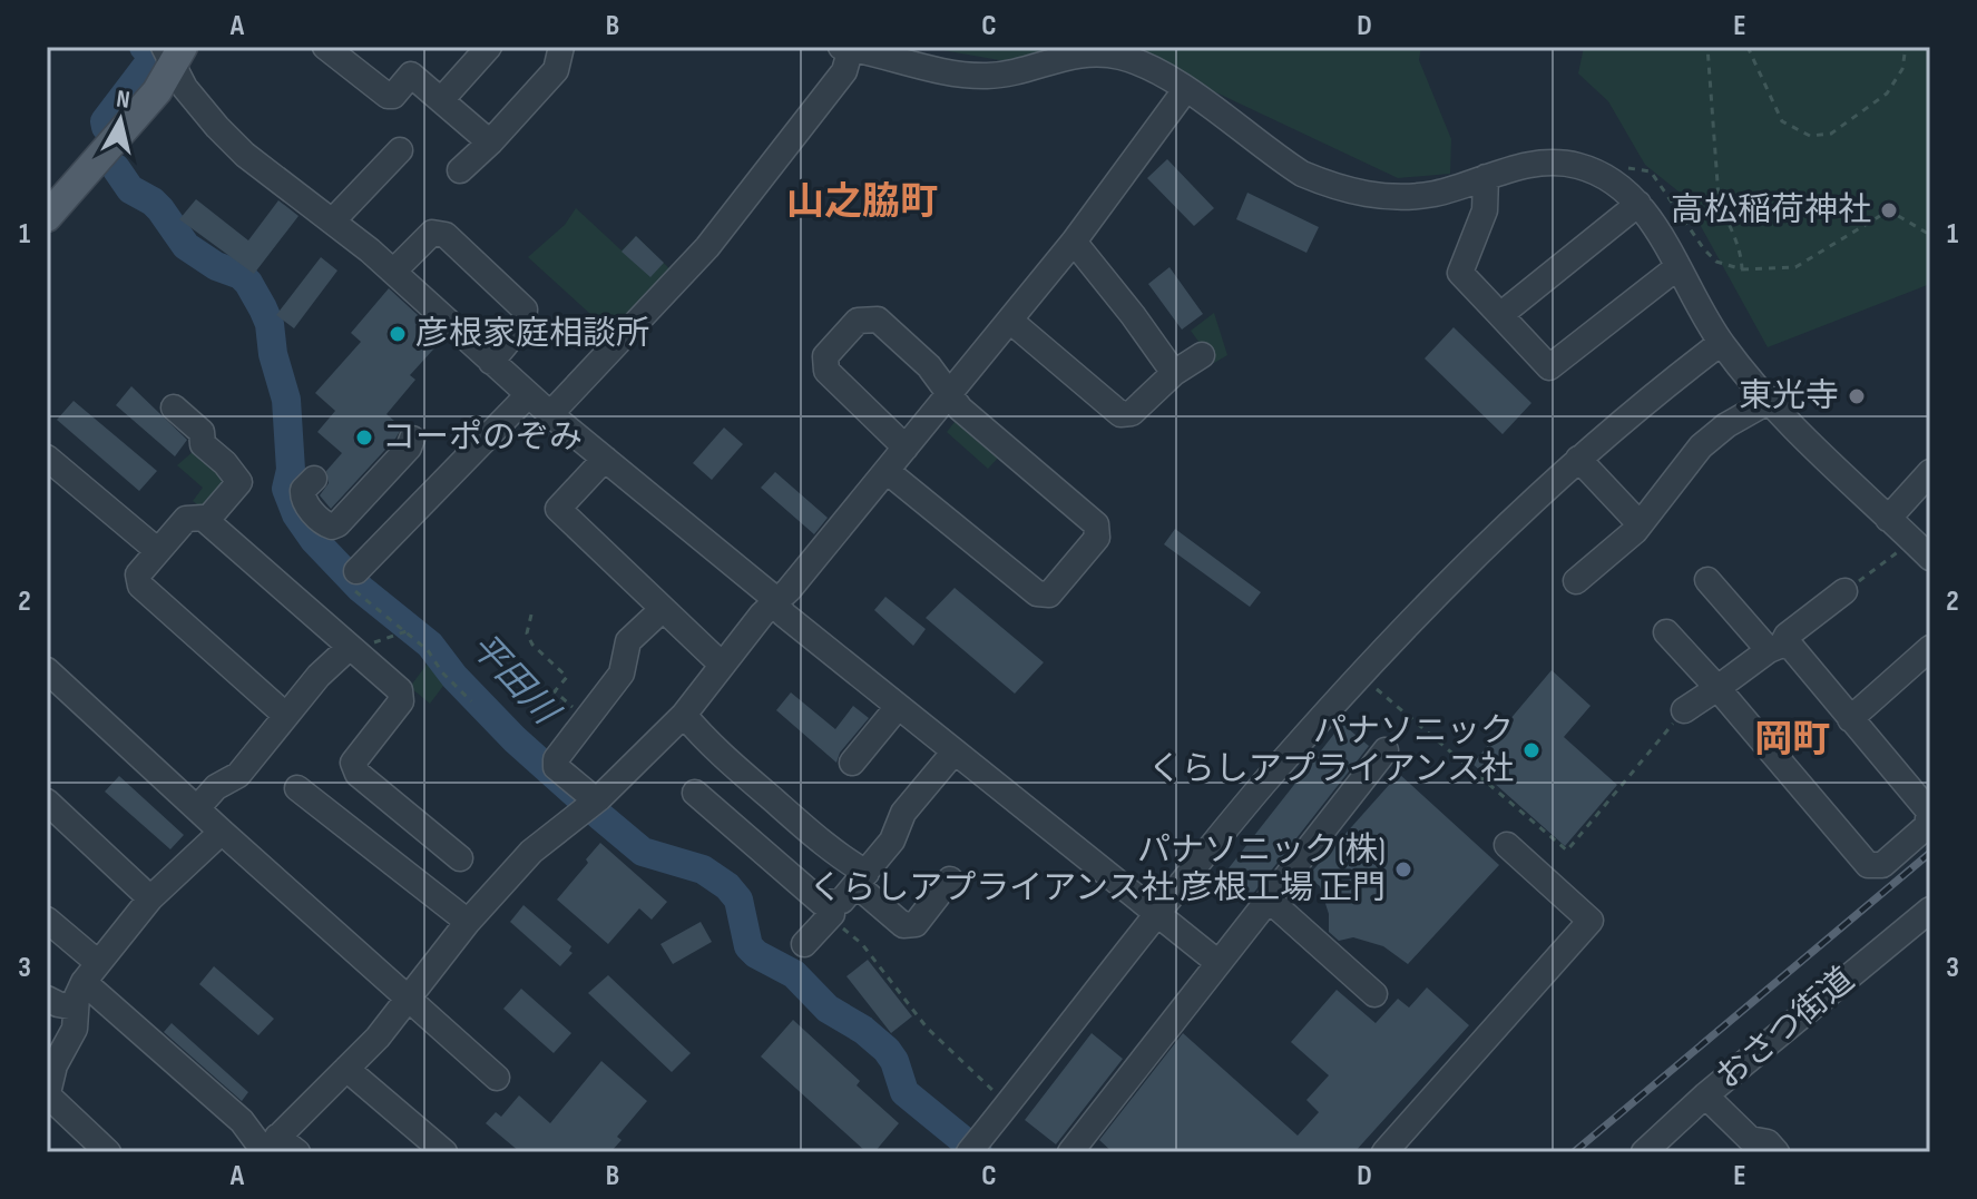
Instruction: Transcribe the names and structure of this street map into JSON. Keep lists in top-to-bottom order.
{
  "streets": {
    "street": ["おさつ街道"]
  },
  "districts": ["山之脇町", "岡町"],
  "water": ["平田川"],
  "places": [
    "高松稲荷神社",
    "彦根家庭相談所",
    "東光寺",
    "コーポのぞみ",
    "パナソニック くらしアプライアンス社",
    "パナソニック(株) くらしアプライアンス社 彦根工場 正門"
  ],
  "north": "top",
  "grid": {
    "columns": [
      "A",
      "B",
      "C",
      "D",
      "E"
    ],
    "rows": ["1", "2", "3"]
  }
}
